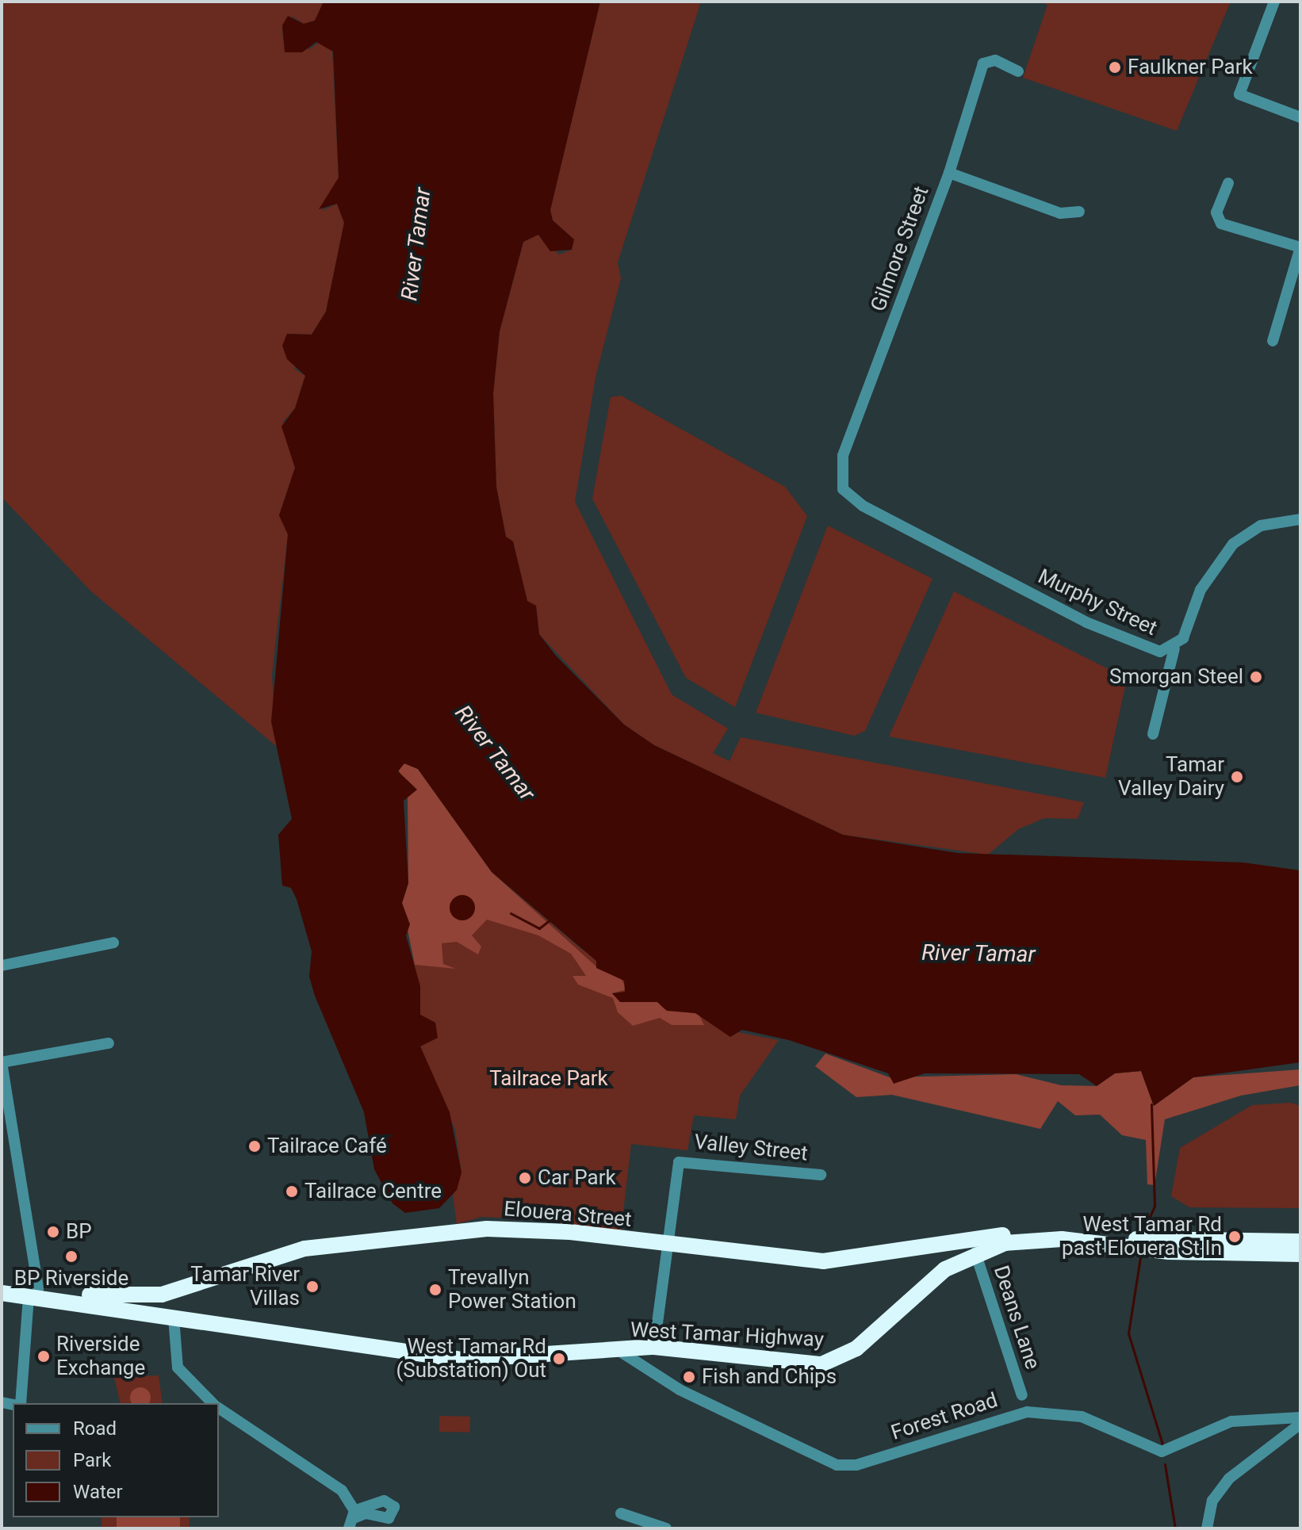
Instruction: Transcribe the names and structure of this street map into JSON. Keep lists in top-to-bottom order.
{
  "streets": {
    "highway": ["Elouera Street", "West Tamar Highway"],
    "street": [
      "Gilmore Street",
      "Murphy Street",
      "Valley Street",
      "Deans Lane",
      "Forest Road"
    ]
  },
  "crossings": [
    ["Gilmore Street", "Murphy Street"],
    ["Valley Street", "Elouera Street"],
    ["Elouera Street", "Deans Lane"],
    ["Elouera Street", "West Tamar Highway"],
    ["Deans Lane", "West Tamar Highway"],
    ["West Tamar Highway", "Forest Road"]
  ],
  "water": ["River Tamar"],
  "parks": ["Tailrace Park"],
  "places": [
    "Faulkner Park",
    "Smorgan Steel",
    "Tamar Valley Dairy",
    "Tailrace Café",
    "Car Park",
    "Tailrace Centre",
    "BP",
    "West Tamar Rd past Elouera St In",
    "BP Riverside",
    "Tamar River Villas",
    "Trevallyn Power Station",
    "Riverside Exchange",
    "West Tamar Rd (Substation) Out",
    "Fish and Chips"
  ],
  "legend": ["Road", "Park", "Water"]
}
